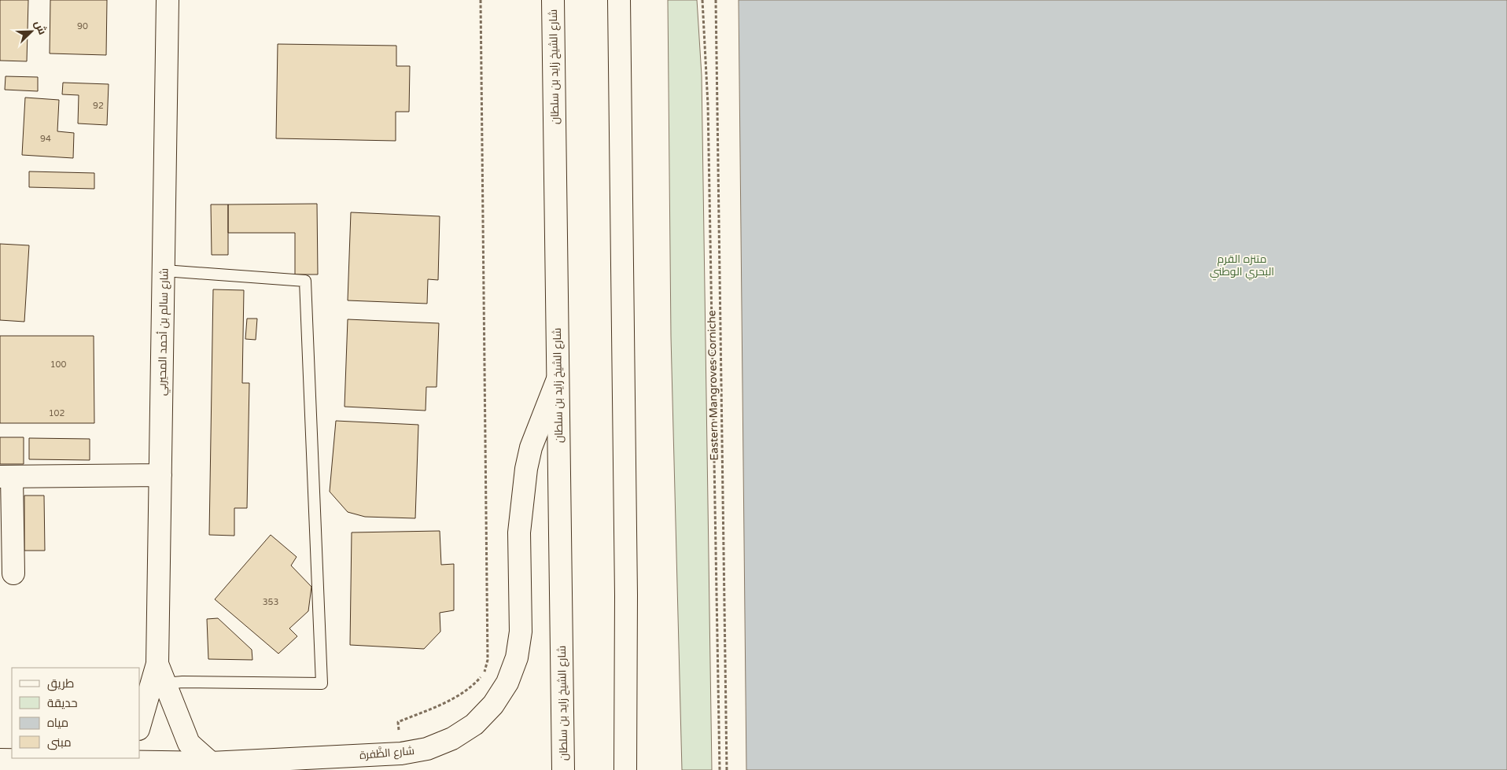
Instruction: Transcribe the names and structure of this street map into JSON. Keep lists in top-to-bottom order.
{
  "streets": {
    "main road": ["شارع الشيخ زايد بن سلطان", "شارع سالم بن أحمد المحيربي", "شارع الظَّفرة"],
    "path": ["Eastern Mangroves Corniche"]
  },
  "crossings": [
    ["شارع الشيخ زايد بن سلطان", "شارع الظَّفرة"],
    ["شارع سالم بن أحمد المحيربي", "شارع الظَّفرة"]
  ],
  "parks": ["متنزه القرم البحري الوطني"],
  "house_numbers": [
    "90",
    "92",
    "94",
    "100",
    "102",
    "353"
  ],
  "legend": [
    "طريق",
    "حديقة",
    "مياه",
    "مبنى"
  ],
  "north": "top right"
}
